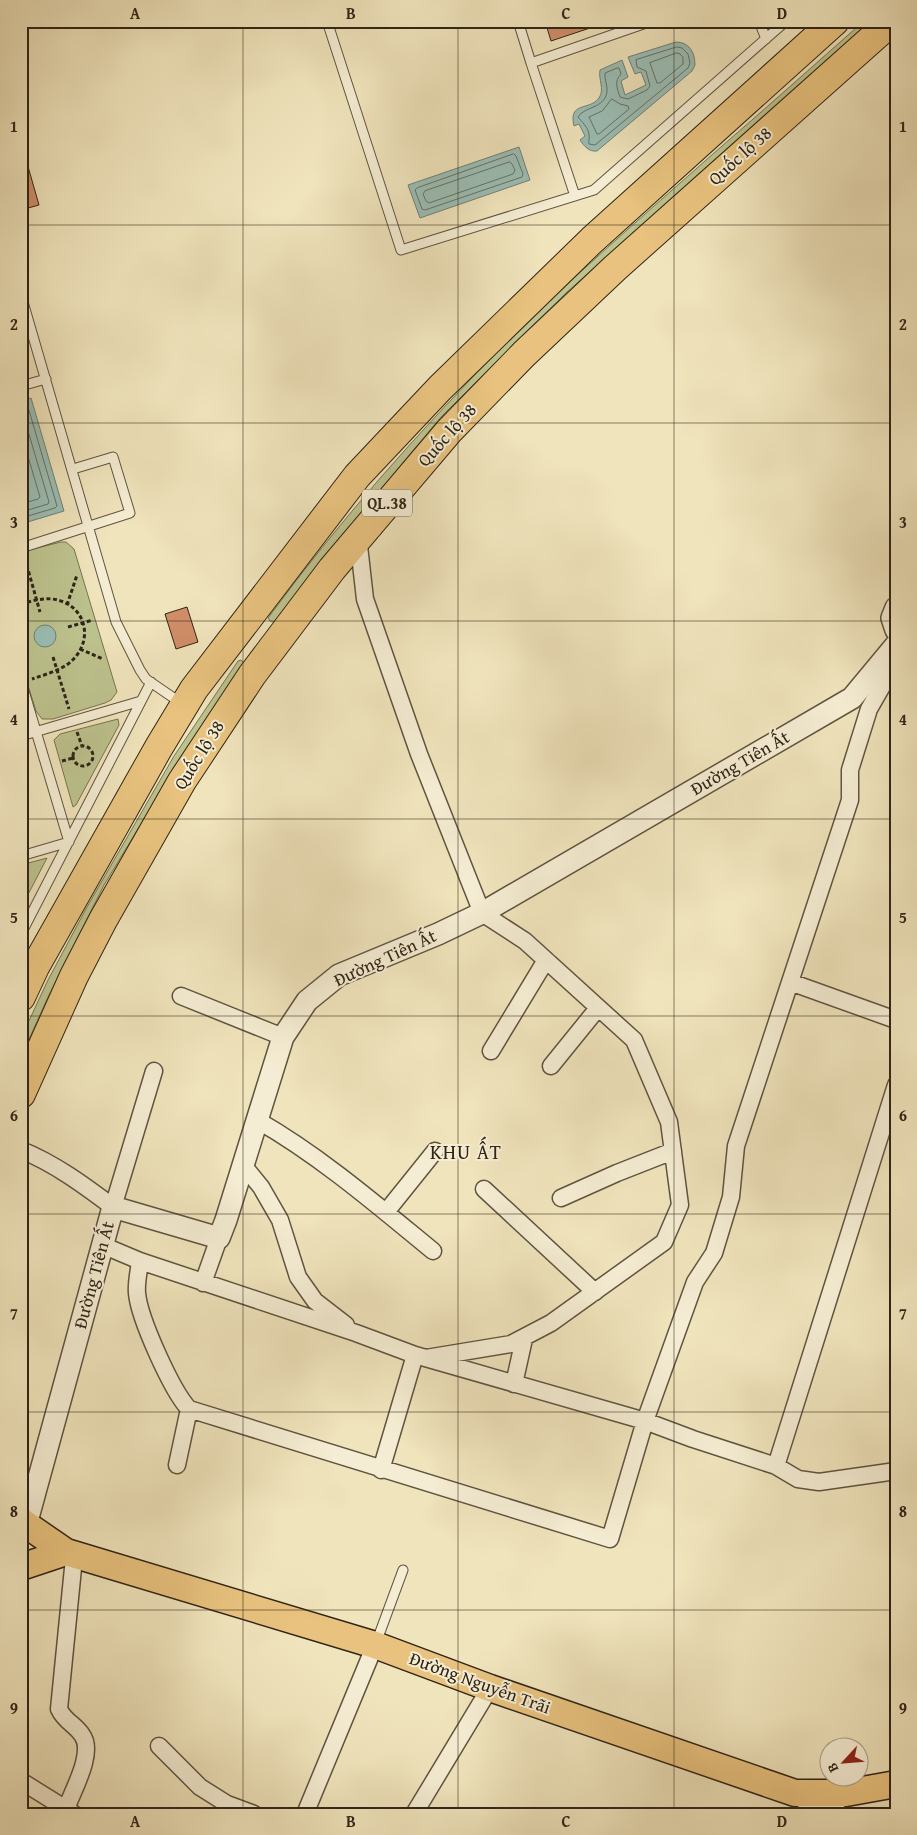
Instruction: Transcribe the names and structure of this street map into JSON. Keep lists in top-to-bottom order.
{
  "streets": {
    "highway": ["Quốc lộ 38", "QL.38"],
    "main road": ["Đường Nguyễn Trãi"],
    "street": ["Đường Tiên Ất"]
  },
  "crossings": [
    ["Đường Tiên Ất", "Đường Nguyễn Trãi"]
  ],
  "districts": ["KHU ẤT"],
  "north": "bottom left",
  "grid": {
    "columns": [
      "A",
      "B",
      "C",
      "D"
    ],
    "rows": [
      "1",
      "2",
      "3",
      "4",
      "5",
      "6",
      "7",
      "8",
      "9"
    ]
  }
}
